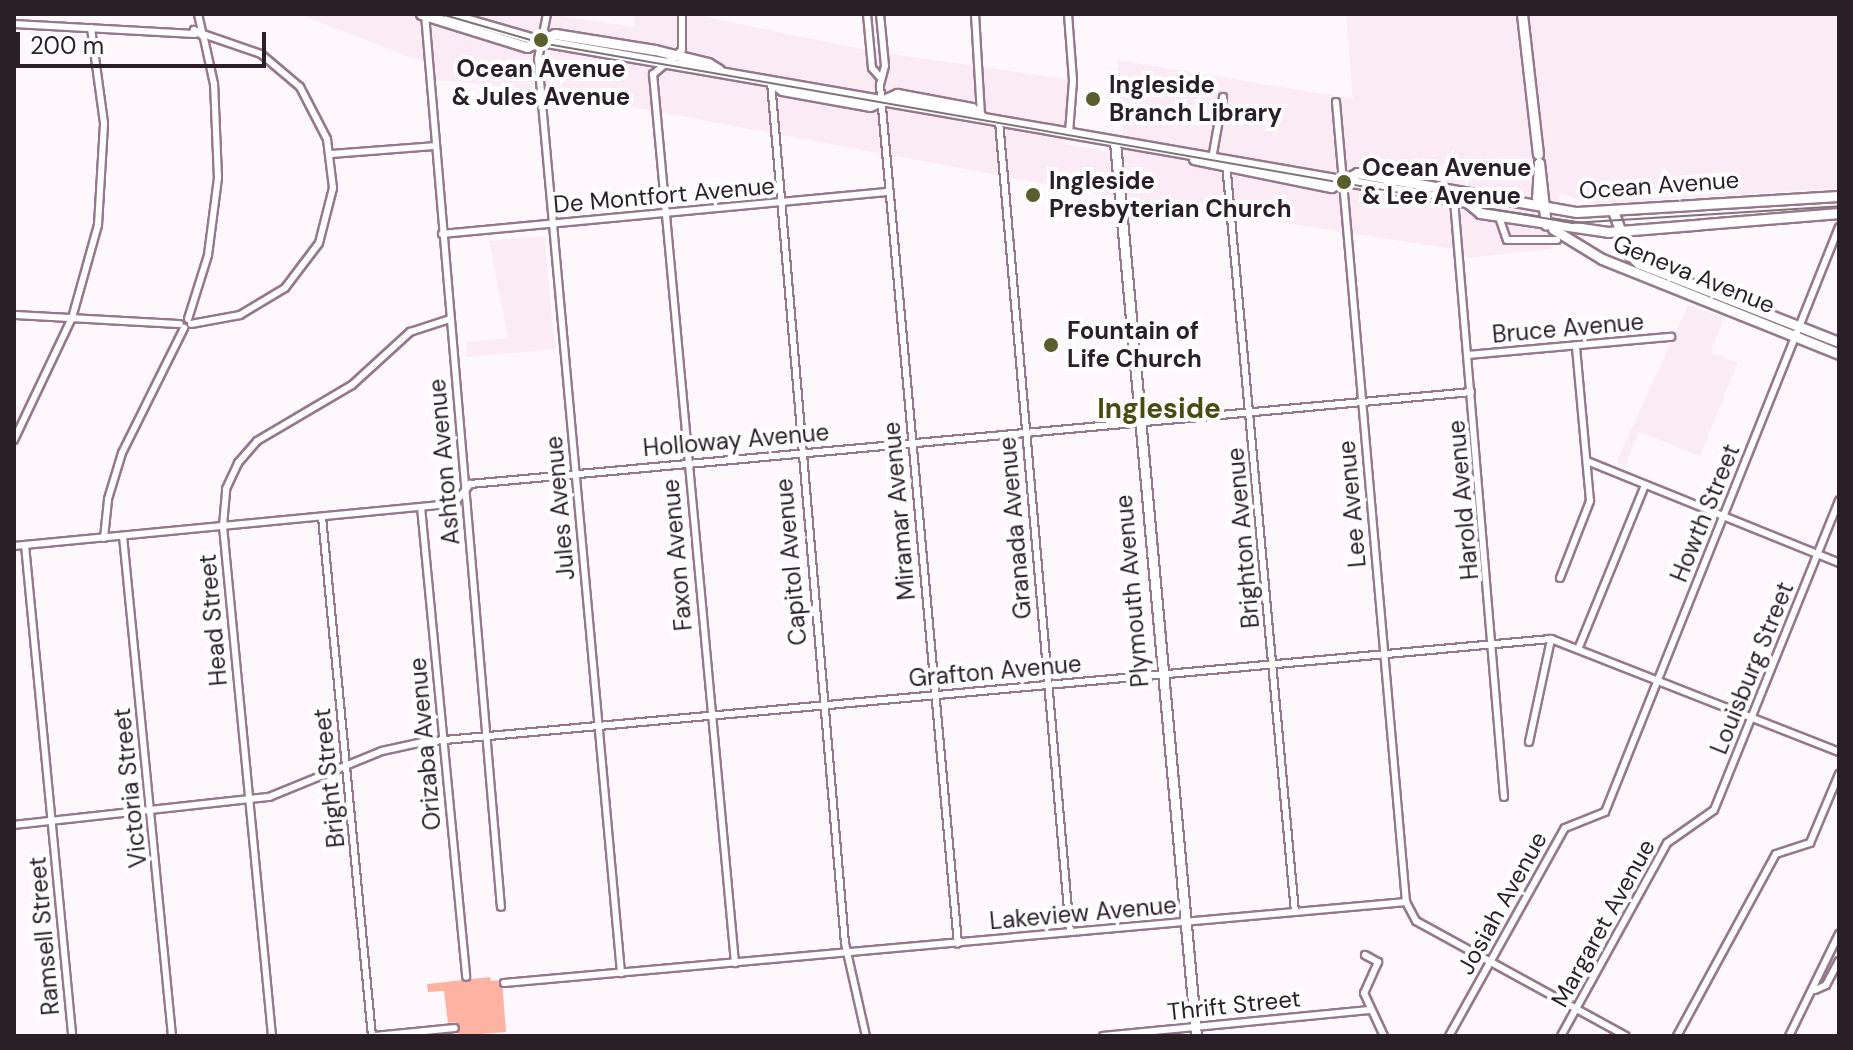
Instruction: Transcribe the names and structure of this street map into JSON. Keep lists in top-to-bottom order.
{
  "streets": {
    "main road": ["Ocean Avenue", "Geneva Avenue", "Plymouth Avenue"],
    "street": [
      "De Montfort Avenue",
      "Bruce Avenue",
      "Holloway Avenue",
      "Ashton Avenue",
      "Harold Avenue",
      "Lee Avenue",
      "Jules Avenue",
      "Miramar Avenue",
      "Howth Street",
      "Granada Avenue",
      "Brighton Avenue",
      "Faxon Avenue",
      "Capitol Avenue",
      "Head Street",
      "Louisburg Street",
      "Grafton Avenue",
      "Orizaba Avenue",
      "Bright Street",
      "Victoria Street",
      "Josiah Avenue",
      "Lakeview Avenue",
      "Margaret Avenue",
      "Ramsell Street",
      "Thrift Street"
    ]
  },
  "crossings": [
    ["Ocean Avenue", "Geneva Avenue"],
    ["Ocean Avenue", "Ashton Avenue"],
    ["Ocean Avenue", "Harold Avenue"],
    ["Ocean Avenue", "Lee Avenue"],
    ["Ocean Avenue", "Jules Avenue"],
    ["Ocean Avenue", "Miramar Avenue"],
    ["Ocean Avenue", "Granada Avenue"],
    ["Ocean Avenue", "Brighton Avenue"],
    ["Ocean Avenue", "Faxon Avenue"],
    ["Ocean Avenue", "Capitol Avenue"],
    ["Ocean Avenue", "Plymouth Avenue"],
    ["De Montfort Avenue", "Ashton Avenue"],
    ["De Montfort Avenue", "Jules Avenue"],
    ["De Montfort Avenue", "Miramar Avenue"],
    ["De Montfort Avenue", "Faxon Avenue"],
    ["De Montfort Avenue", "Capitol Avenue"],
    ["Geneva Avenue", "Howth Street"],
    ["Bruce Avenue", "Harold Avenue"],
    ["Holloway Avenue", "Ashton Avenue"],
    ["Holloway Avenue", "Harold Avenue"],
    ["Holloway Avenue", "Lee Avenue"],
    ["Holloway Avenue", "Jules Avenue"],
    ["Holloway Avenue", "Miramar Avenue"],
    ["Holloway Avenue", "Granada Avenue"],
    ["Holloway Avenue", "Brighton Avenue"],
    ["Holloway Avenue", "Faxon Avenue"],
    ["Holloway Avenue", "Capitol Avenue"],
    ["Holloway Avenue", "Plymouth Avenue"],
    ["Holloway Avenue", "Head Street"],
    ["Holloway Avenue", "Orizaba Avenue"],
    ["Holloway Avenue", "Bright Street"],
    ["Holloway Avenue", "Victoria Street"],
    ["Holloway Avenue", "Ramsell Street"],
    ["Ashton Avenue", "Head Street"],
    ["Ashton Avenue", "Grafton Avenue"],
    ["Harold Avenue", "Grafton Avenue"],
    ["Lee Avenue", "Grafton Avenue"],
    ["Lee Avenue", "Lakeview Avenue"],
    ["Jules Avenue", "Grafton Avenue"],
    ["Jules Avenue", "Lakeview Avenue"],
    ["Miramar Avenue", "Grafton Avenue"],
    ["Miramar Avenue", "Lakeview Avenue"],
    ["Howth Street", "Josiah Avenue"],
    ["Granada Avenue", "Grafton Avenue"],
    ["Granada Avenue", "Lakeview Avenue"],
    ["Brighton Avenue", "Grafton Avenue"],
    ["Brighton Avenue", "Lakeview Avenue"],
    ["Faxon Avenue", "Grafton Avenue"],
    ["Faxon Avenue", "Lakeview Avenue"],
    ["Capitol Avenue", "Grafton Avenue"],
    ["Capitol Avenue", "Lakeview Avenue"],
    ["Plymouth Avenue", "Grafton Avenue"],
    ["Plymouth Avenue", "Lakeview Avenue"],
    ["Plymouth Avenue", "Thrift Street"],
    ["Head Street", "Grafton Avenue"],
    ["Louisburg Street", "Margaret Avenue"],
    ["Grafton Avenue", "Orizaba Avenue"],
    ["Grafton Avenue", "Bright Street"],
    ["Grafton Avenue", "Victoria Street"],
    ["Grafton Avenue", "Ramsell Street"]
  ],
  "districts": ["Ingleside"],
  "places": [
    "Ocean Avenue & Jules Avenue",
    "Ingleside Branch Library",
    "Ocean Avenue & Lee Avenue",
    "Ingleside Presbyterian Church",
    "Fountain of Life Church"
  ],
  "scale_bar": "200 m"
}
